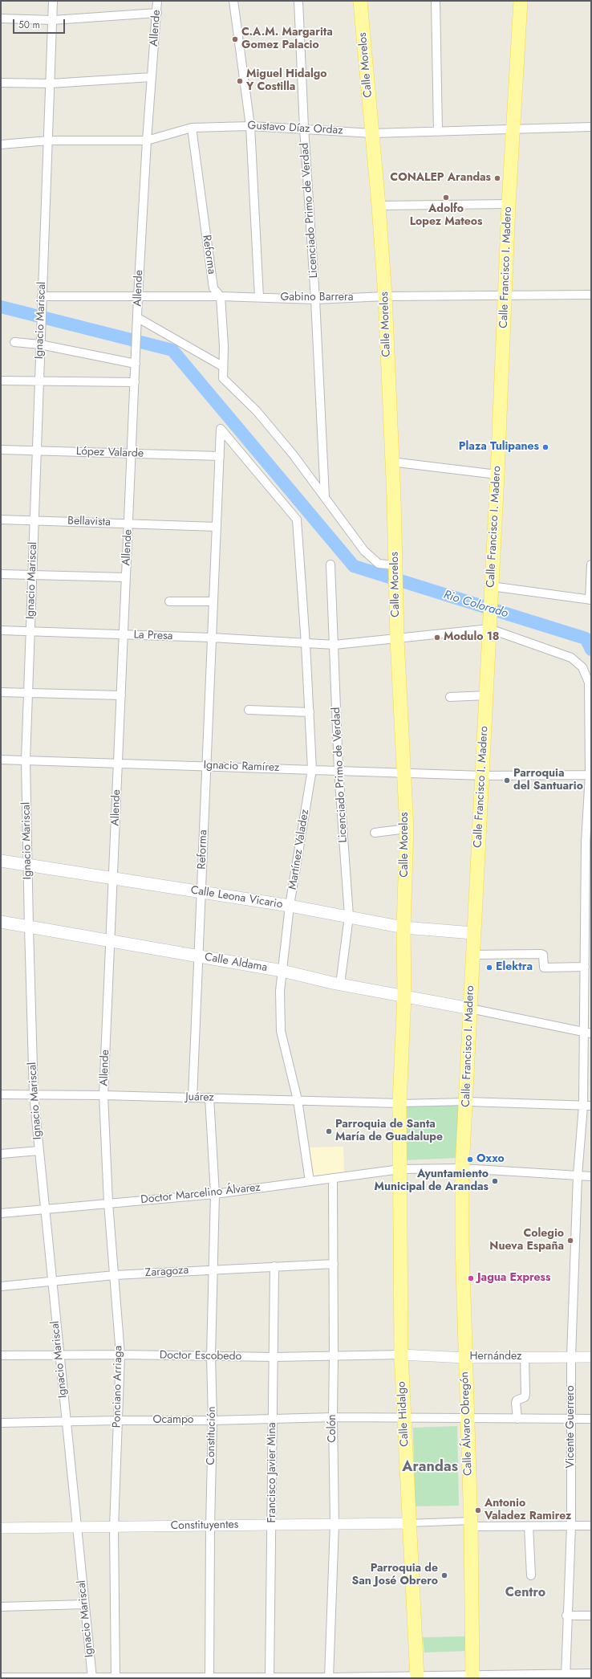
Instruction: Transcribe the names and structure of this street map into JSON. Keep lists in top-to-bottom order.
{
  "streets": {
    "main road": [
      "Calle Morelos",
      "Calle Francisco I. Madero",
      "Calle Leona Vicario",
      "Calle Aldama",
      "Calle Hidalgo",
      "Calle Álvaro Obregón"
    ],
    "street": [
      "Allende",
      "Gustavo Díaz Ordaz",
      "Licenciado Primo de Verdad",
      "Reforma",
      "Gabino Barrera",
      "Ignacio Mariscal",
      "López Valarde",
      "Bellavista",
      "La Presa",
      "Ignacio Ramírez",
      "Martínez Valadez",
      "Juárez",
      "Doctor Marcelino Álvarez",
      "Zaragoza",
      "Doctor Escobedo",
      "Hernández",
      "Ponciano Arriaga",
      "Ocampo",
      "Vicente Guerrero",
      "Colón",
      "Constitución",
      "Francisco Javier Mina",
      "Constituyentes"
    ]
  },
  "crossings": [
    ["Allende", "Gustavo Díaz Ordaz"],
    ["Allende", "Gabino Barrera"],
    ["Allende", "López Valarde"],
    ["Allende", "Bellavista"],
    ["Allende", "La Presa"],
    ["Allende", "Ignacio Ramírez"],
    ["Allende", "Calle Leona Vicario"],
    ["Allende", "Calle Aldama"],
    ["Allende", "Juárez"],
    ["Allende", "Ponciano Arriaga"],
    ["Calle Morelos", "Gustavo Díaz Ordaz"],
    ["Calle Morelos", "Gabino Barrera"],
    ["Calle Morelos", "La Presa"],
    ["Calle Morelos", "Ignacio Ramírez"],
    ["Calle Morelos", "Calle Leona Vicario"],
    ["Calle Morelos", "Calle Aldama"],
    ["Calle Morelos", "Juárez"],
    ["Calle Morelos", "Doctor Marcelino Álvarez"],
    ["Calle Morelos", "Calle Hidalgo"],
    ["Gustavo Díaz Ordaz", "Licenciado Primo de Verdad"],
    ["Gustavo Díaz Ordaz", "Reforma"],
    ["Gustavo Díaz Ordaz", "Calle Francisco I. Madero"],
    ["Gustavo Díaz Ordaz", "Ignacio Mariscal"],
    ["Licenciado Primo de Verdad", "Reforma"],
    ["Licenciado Primo de Verdad", "Gabino Barrera"],
    ["Licenciado Primo de Verdad", "La Presa"],
    ["Licenciado Primo de Verdad", "Ignacio Ramírez"],
    ["Licenciado Primo de Verdad", "Calle Leona Vicario"],
    ["Licenciado Primo de Verdad", "Calle Aldama"],
    ["Reforma", "Gabino Barrera"],
    ["Reforma", "López Valarde"],
    ["Reforma", "Bellavista"],
    ["Reforma", "La Presa"],
    ["Reforma", "Ignacio Ramírez"],
    ["Reforma", "Martínez Valadez"],
    ["Reforma", "Calle Leona Vicario"],
    ["Reforma", "Calle Aldama"],
    ["Reforma", "Juárez"],
    ["Calle Francisco I. Madero", "Gabino Barrera"],
    ["Calle Francisco I. Madero", "La Presa"],
    ["Calle Francisco I. Madero", "Ignacio Ramírez"],
    ["Calle Francisco I. Madero", "Calle Leona Vicario"],
    ["Calle Francisco I. Madero", "Calle Aldama"],
    ["Calle Francisco I. Madero", "Doctor Marcelino Álvarez"],
    ["Calle Francisco I. Madero", "Calle Álvaro Obregón"],
    ["Calle Francisco I. Madero", "Vicente Guerrero"],
    ["Gabino Barrera", "Ignacio Mariscal"],
    ["Ignacio Mariscal", "López Valarde"],
    ["Ignacio Mariscal", "Bellavista"],
    ["Ignacio Mariscal", "La Presa"],
    ["Ignacio Mariscal", "Ignacio Ramírez"],
    ["Ignacio Mariscal", "Calle Leona Vicario"],
    ["Ignacio Mariscal", "Calle Aldama"],
    ["Ignacio Mariscal", "Juárez"],
    ["Ignacio Mariscal", "Doctor Marcelino Álvarez"],
    ["Ignacio Mariscal", "Zaragoza"],
    ["Ignacio Mariscal", "Doctor Escobedo"],
    ["Ignacio Mariscal", "Ocampo"],
    ["Ignacio Mariscal", "Constituyentes"],
    ["La Presa", "Martínez Valadez"],
    ["La Presa", "Vicente Guerrero"],
    ["Ignacio Ramírez", "Martínez Valadez"],
    ["Ignacio Ramírez", "Vicente Guerrero"],
    ["Martínez Valadez", "Calle Leona Vicario"],
    ["Martínez Valadez", "Calle Aldama"],
    ["Martínez Valadez", "Juárez"],
    ["Martínez Valadez", "Doctor Marcelino Álvarez"],
    ["Juárez", "Ponciano Arriaga"],
    ["Juárez", "Constitución"],
    ["Doctor Marcelino Álvarez", "Ponciano Arriaga"],
    ["Doctor Marcelino Álvarez", "Calle Hidalgo"],
    ["Doctor Marcelino Álvarez", "Calle Álvaro Obregón"],
    ["Doctor Marcelino Álvarez", "Vicente Guerrero"],
    ["Doctor Marcelino Álvarez", "Colón"],
    ["Doctor Marcelino Álvarez", "Constitución"],
    ["Zaragoza", "Ponciano Arriaga"],
    ["Zaragoza", "Colón"],
    ["Zaragoza", "Constitución"],
    ["Zaragoza", "Francisco Javier Mina"],
    ["Doctor Escobedo", "Hernández"],
    ["Doctor Escobedo", "Ponciano Arriaga"],
    ["Doctor Escobedo", "Calle Hidalgo"],
    ["Doctor Escobedo", "Colón"],
    ["Doctor Escobedo", "Constitución"],
    ["Doctor Escobedo", "Francisco Javier Mina"],
    ["Hernández", "Calle Hidalgo"],
    ["Hernández", "Calle Álvaro Obregón"],
    ["Hernández", "Vicente Guerrero"],
    ["Ponciano Arriaga", "Ocampo"],
    ["Ponciano Arriaga", "Constituyentes"],
    ["Calle Hidalgo", "Ocampo"],
    ["Calle Hidalgo", "Constituyentes"],
    ["Ocampo", "Calle Álvaro Obregón"],
    ["Ocampo", "Vicente Guerrero"],
    ["Ocampo", "Colón"],
    ["Ocampo", "Constitución"],
    ["Ocampo", "Francisco Javier Mina"],
    ["Colón", "Constituyentes"],
    ["Constitución", "Constituyentes"],
    ["Francisco Javier Mina", "Constituyentes"]
  ],
  "districts": ["Arandas", "Centro"],
  "water": ["Rio Colorado"],
  "places": [
    "C.A.M. Margarita Gomez Palacio",
    "Miguel Hidalgo Y Costilla",
    "CONALEP Arandas",
    "Adolfo Lopez Mateos",
    "Plaza Tulipanes",
    "Modulo 18",
    "Parroquia del Santuario",
    "Elektra",
    "Parroquia de Santa María de Guadalupe",
    "Oxxo",
    "Ayuntamiento Municipal de Arandas",
    "Colegio Nueva España",
    "Jagua Express",
    "Antonio Valadez Ramirez",
    "Parroquia de San José Obrero"
  ],
  "scale_bar": "50 m"
}
